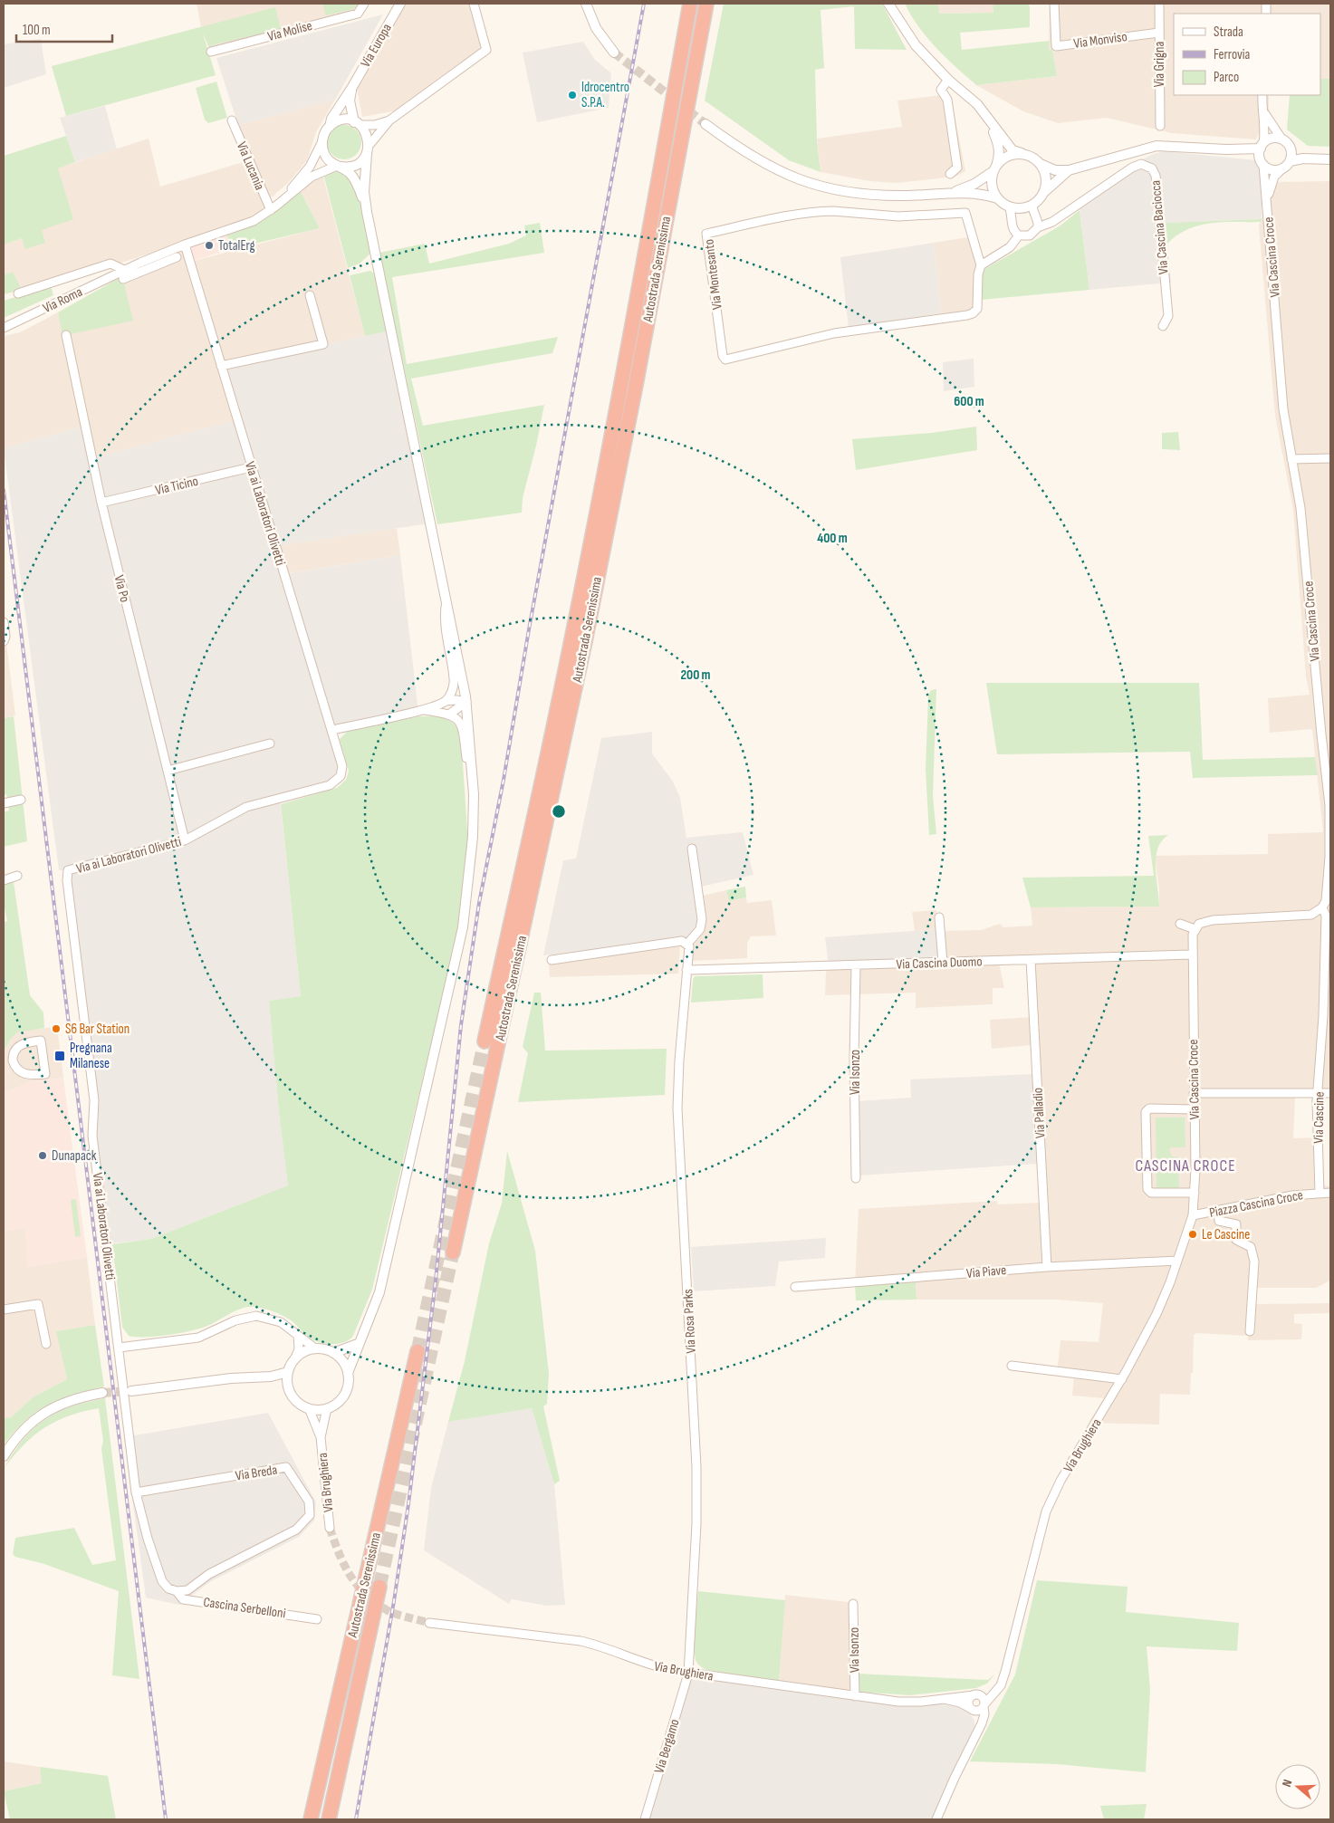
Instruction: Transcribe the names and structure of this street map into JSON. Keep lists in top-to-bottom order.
{
  "streets": {
    "highway": ["Autostrada Serenissima"],
    "street": [
      "Via Molise",
      "Via Monviso",
      "Via Europa",
      "Via Grigna",
      "Via Lucania",
      "Via Cascina Baciocca",
      "Via Cascina Croce",
      "Via Montesanto",
      "Via Roma",
      "Via Ticino",
      "Via ai Laboratori Olivetti",
      "Via Po",
      "Via Cascina Duomo",
      "Via Isonzo",
      "Via Palladio",
      "Via Cascine",
      "Piazza Cascina Croce",
      "Via Piave",
      "Via Rosa Parks",
      "Via Brughiera",
      "Via Breda",
      "Cascina Serbelloni",
      "Via Bergamo"
    ]
  },
  "crossings": [
    ["Via Monviso", "Via Grigna"],
    ["Via Cascina Croce", "Via Cascina Duomo"],
    ["Via Cascina Croce", "Via Cascine"],
    ["Via Cascina Croce", "Piazza Cascina Croce"],
    ["Via Cascina Croce", "Via Brughiera"],
    ["Via Ticino", "Via ai Laboratori Olivetti"],
    ["Via Ticino", "Via Po"],
    ["Via ai Laboratori Olivetti", "Via Po"],
    ["Via ai Laboratori Olivetti", "Via Breda"],
    ["Via ai Laboratori Olivetti", "Cascina Serbelloni"],
    ["Via Cascina Duomo", "Via Isonzo"],
    ["Via Cascina Duomo", "Via Palladio"],
    ["Via Cascina Duomo", "Via Rosa Parks"],
    ["Via Isonzo", "Via Brughiera"],
    ["Via Palladio", "Via Piave"],
    ["Via Cascine", "Piazza Cascina Croce"],
    ["Via Piave", "Via Brughiera"],
    ["Via Rosa Parks", "Via Brughiera"],
    ["Via Rosa Parks", "Via Bergamo"],
    ["Via Brughiera", "Via Bergamo"],
    ["Via Breda", "Cascina Serbelloni"]
  ],
  "districts": ["CASCINA CROCE"],
  "places": {
    "other": [
      "Idrocentro S.P.A.",
      "TotalErg",
      "S6 Bar Station",
      "Dunapack",
      "Le Cascine"
    ],
    "transit": ["Pregnana Milanese"]
  },
  "legend": ["Strada", "Ferrovia", "Parco"],
  "scale_bar": "100 m",
  "north": "left",
  "rings": ["600 m", "400 m", "200 m"]
}
